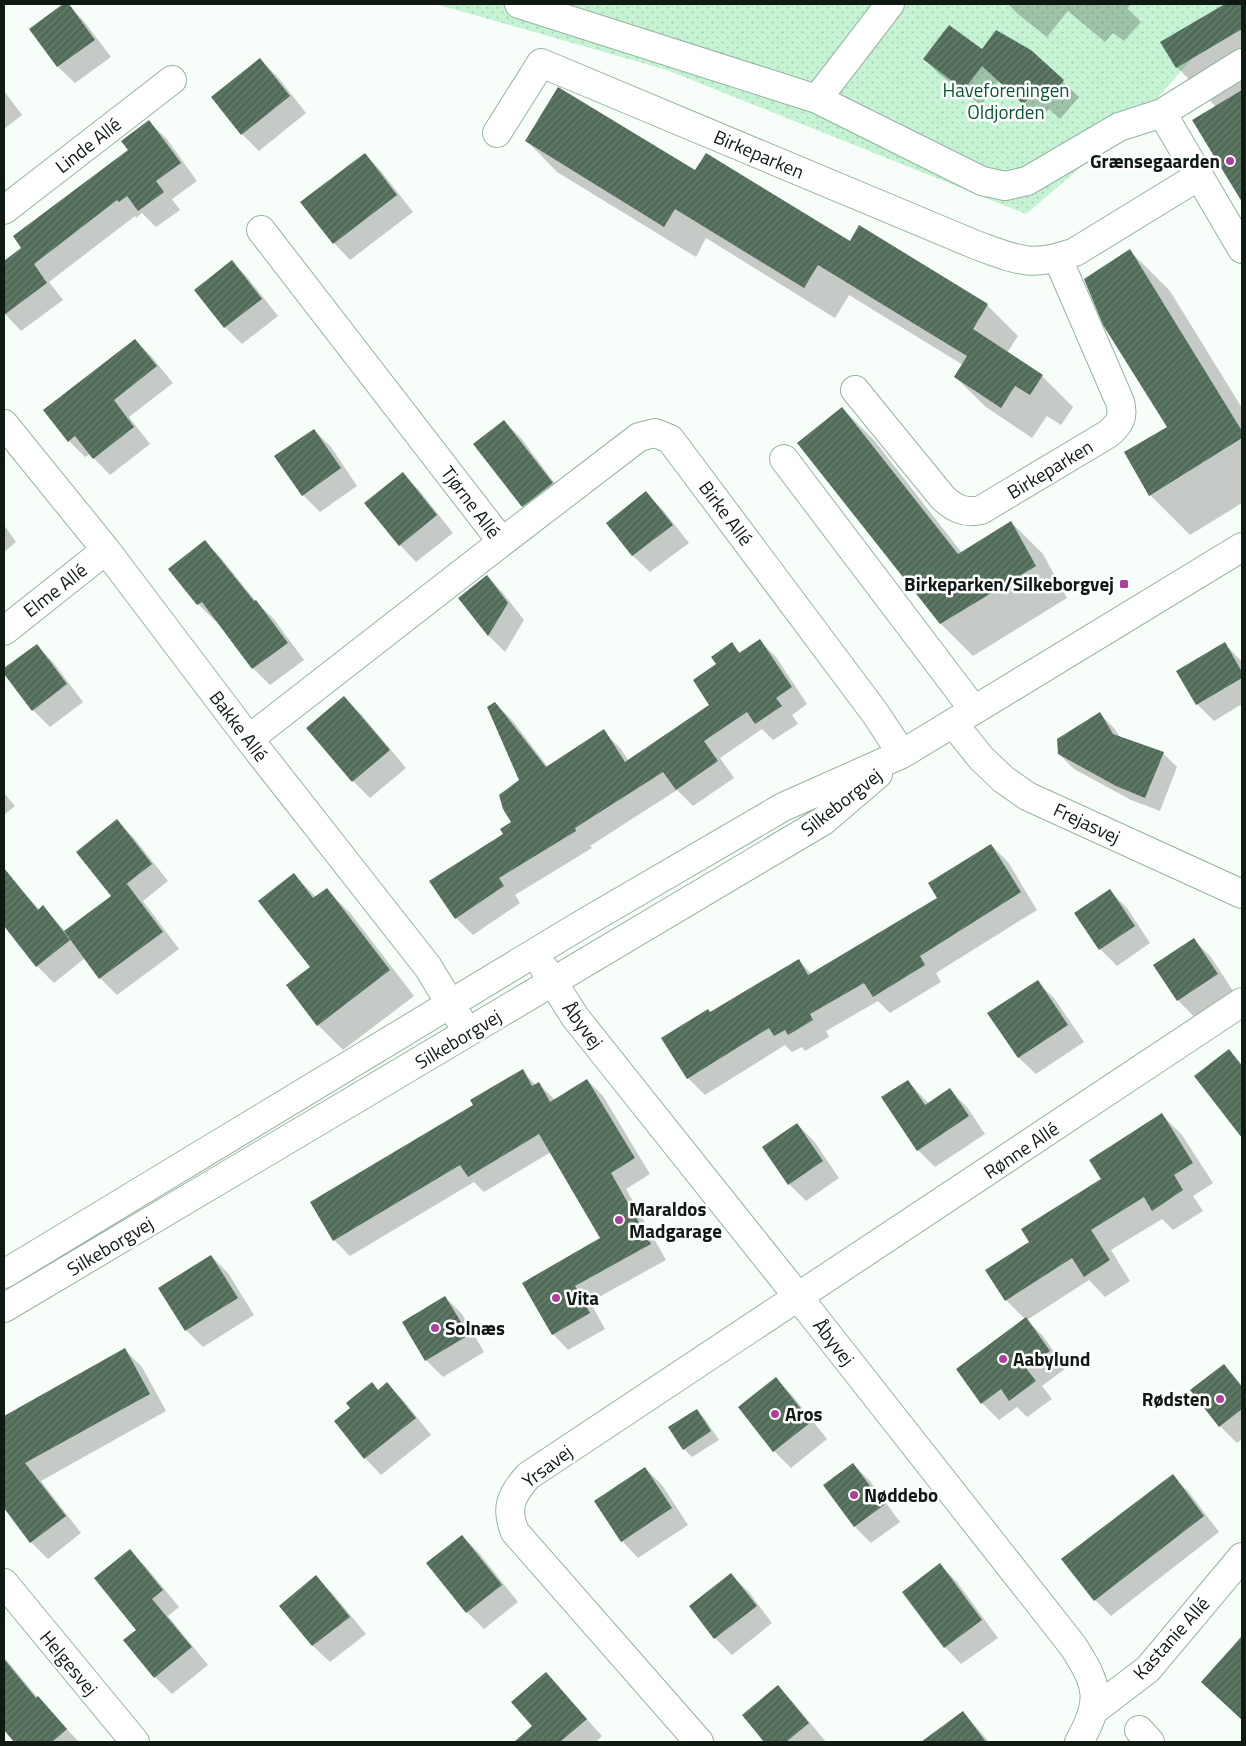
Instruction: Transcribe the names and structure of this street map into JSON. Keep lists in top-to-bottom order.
{
  "streets": {
    "street": [
      "Linde Allé",
      "Birkeparken",
      "Tjørne Allé",
      "Birke Allé",
      "Elme Allé",
      "Bakke Allé",
      "Silkeborgvej",
      "Frejasvej",
      "Åbyvej",
      "Rønne Allé",
      "Yrsavej",
      "Kastanie Allé",
      "Helgesvej"
    ]
  },
  "crossings": [
    ["Tjørne Allé", "Birke Allé"],
    ["Tjørne Allé", "Bakke Allé"],
    ["Birke Allé", "Silkeborgvej"],
    ["Elme Allé", "Bakke Allé"],
    ["Bakke Allé", "Silkeborgvej"],
    ["Silkeborgvej", "Frejasvej"],
    ["Silkeborgvej", "Åbyvej"],
    ["Åbyvej", "Rønne Allé"],
    ["Åbyvej", "Yrsavej"],
    ["Åbyvej", "Kastanie Allé"],
    ["Rønne Allé", "Yrsavej"]
  ],
  "parks": ["Haveforeningen Oldjorden"],
  "places": {
    "other": [
      "Grænsegaarden",
      "Maraldos Madgarage",
      "Vita",
      "Solnæs",
      "Aabylund",
      "Rødsten",
      "Aros",
      "Nøddebo"
    ],
    "transit": ["Birkeparken/Silkeborgvej"]
  }
}
